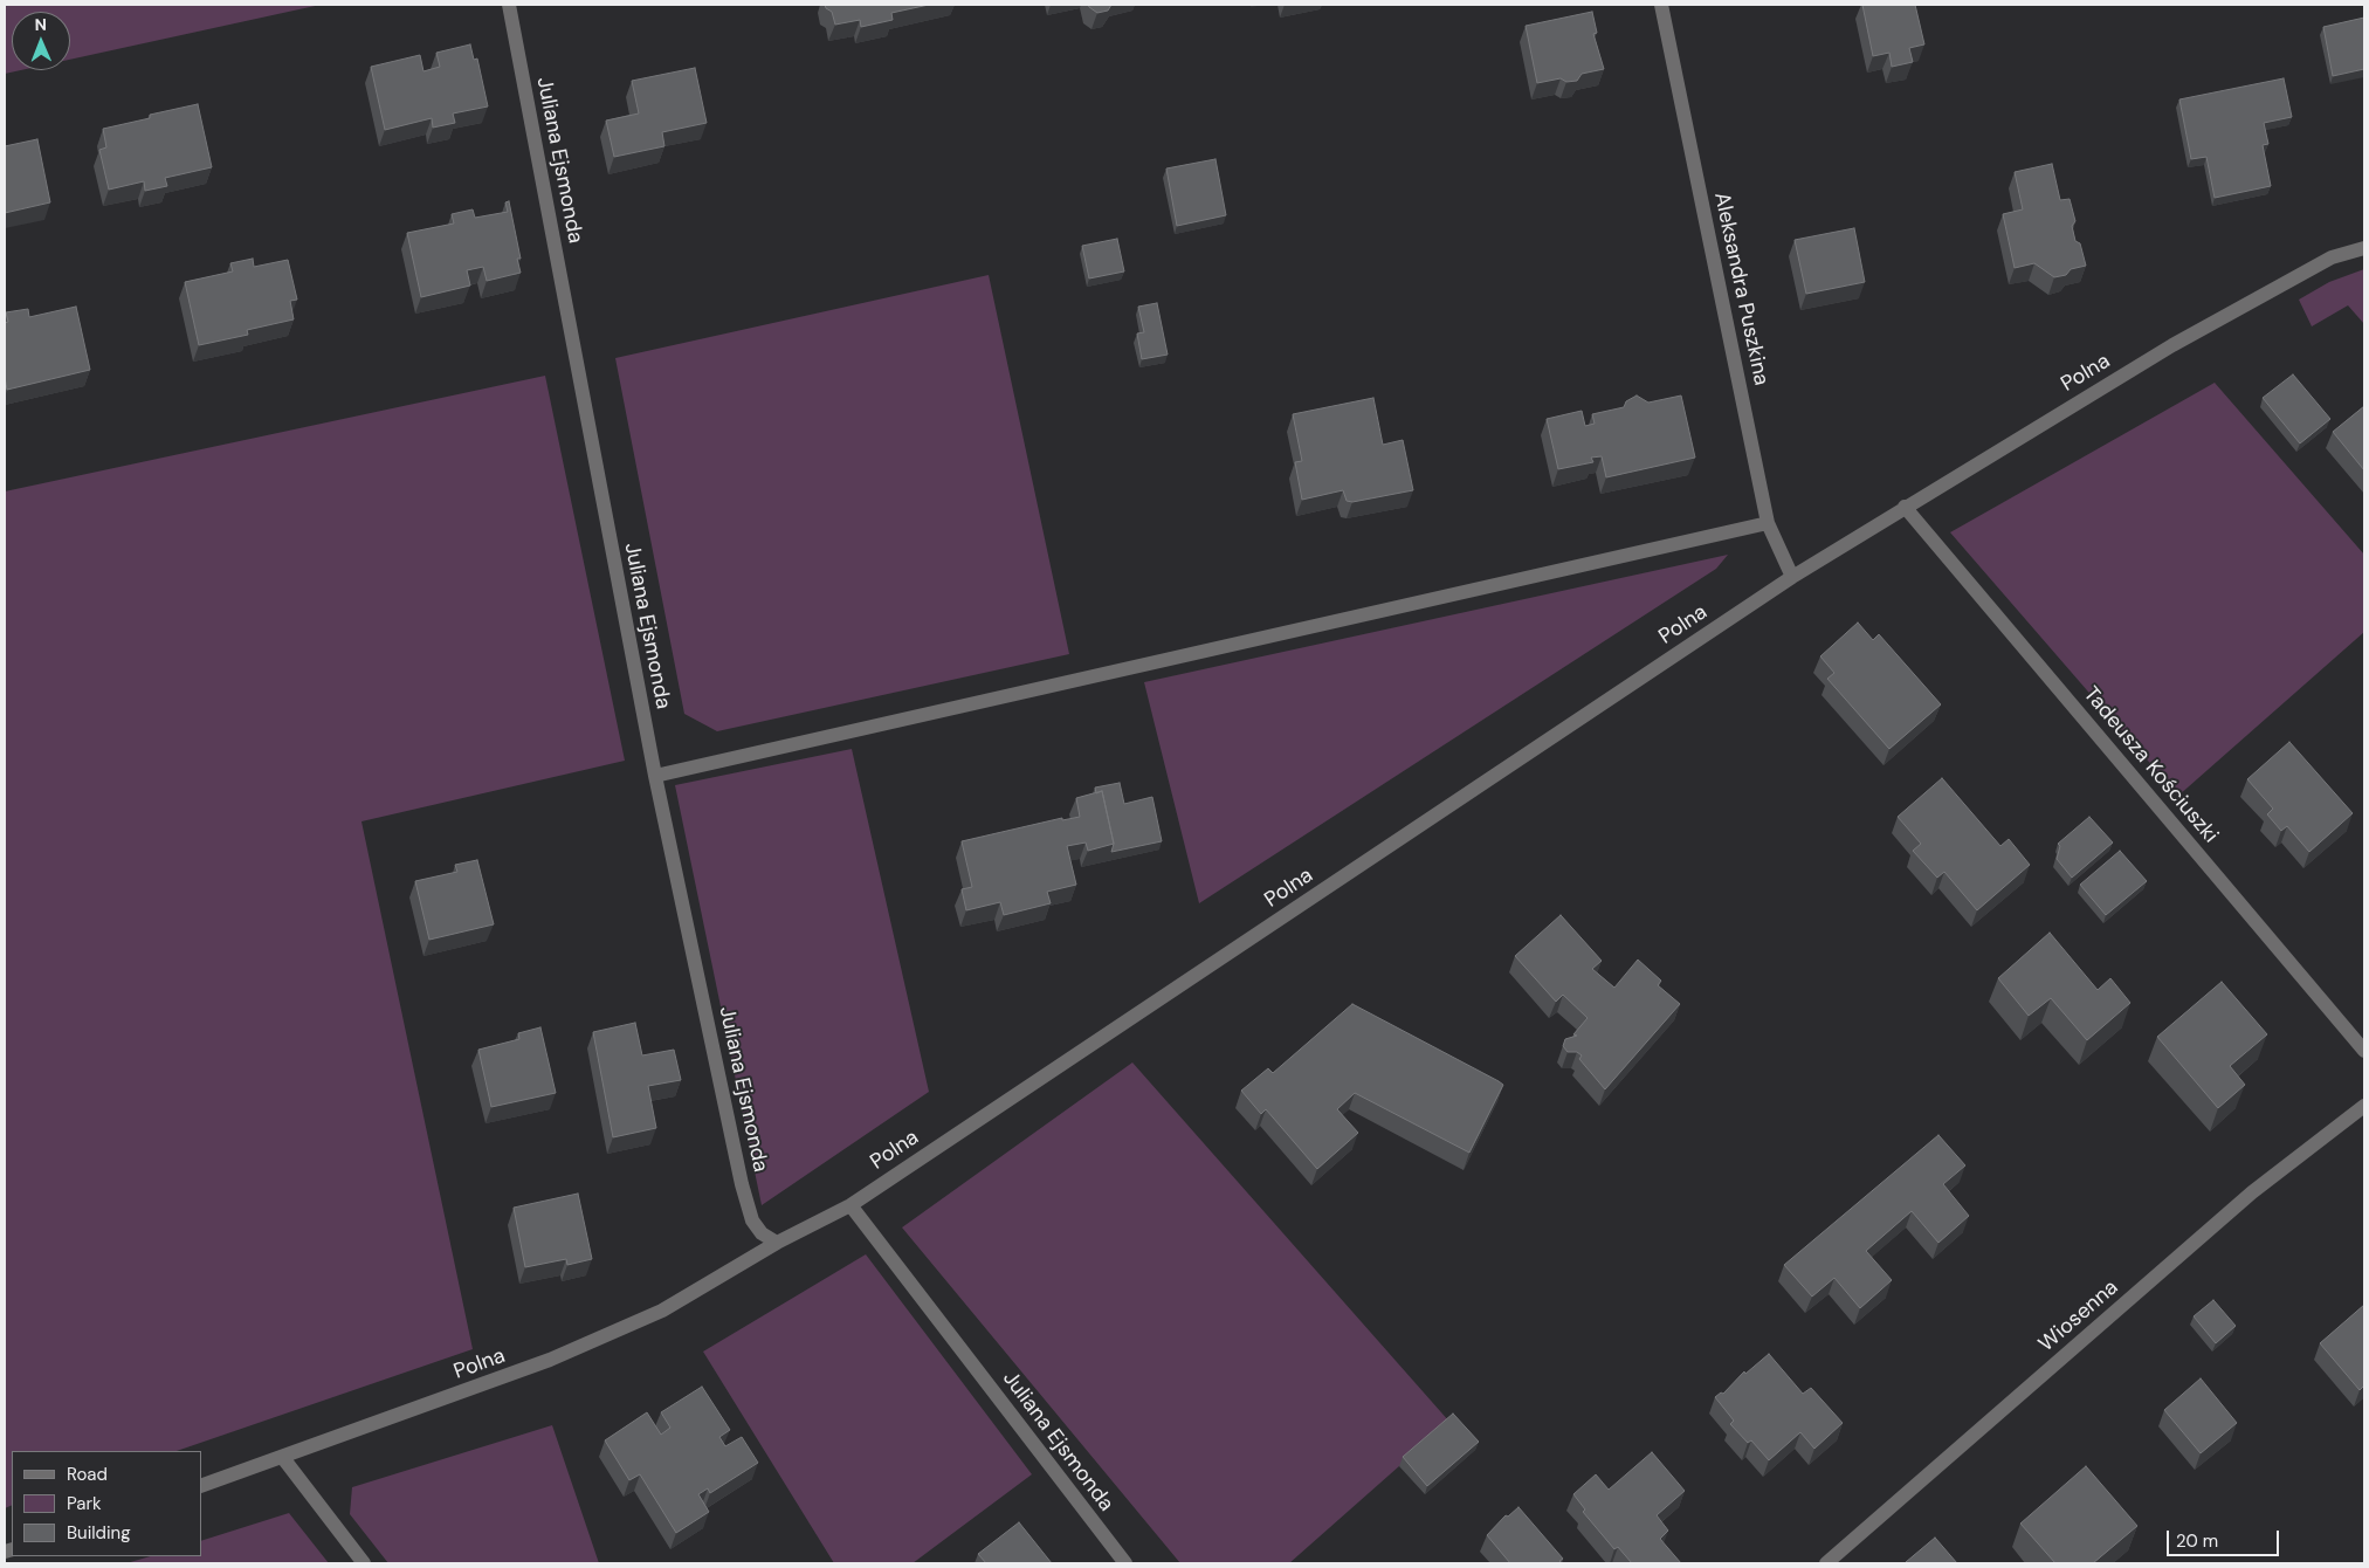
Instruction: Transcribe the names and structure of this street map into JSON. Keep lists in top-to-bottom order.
{
  "streets": {
    "street": [
      "Juliana Ejsmonda",
      "Aleksandra Puszkina",
      "Polna",
      "Tadeusza Kościuszki",
      "Wiosenna"
    ]
  },
  "crossings": [
    ["Juliana Ejsmonda", "Polna"],
    ["Aleksandra Puszkina", "Polna"],
    ["Polna", "Tadeusza Kościuszki"]
  ],
  "legend": ["Road", "Park", "Building"],
  "scale_bar": "20 m",
  "north": "top"
}
